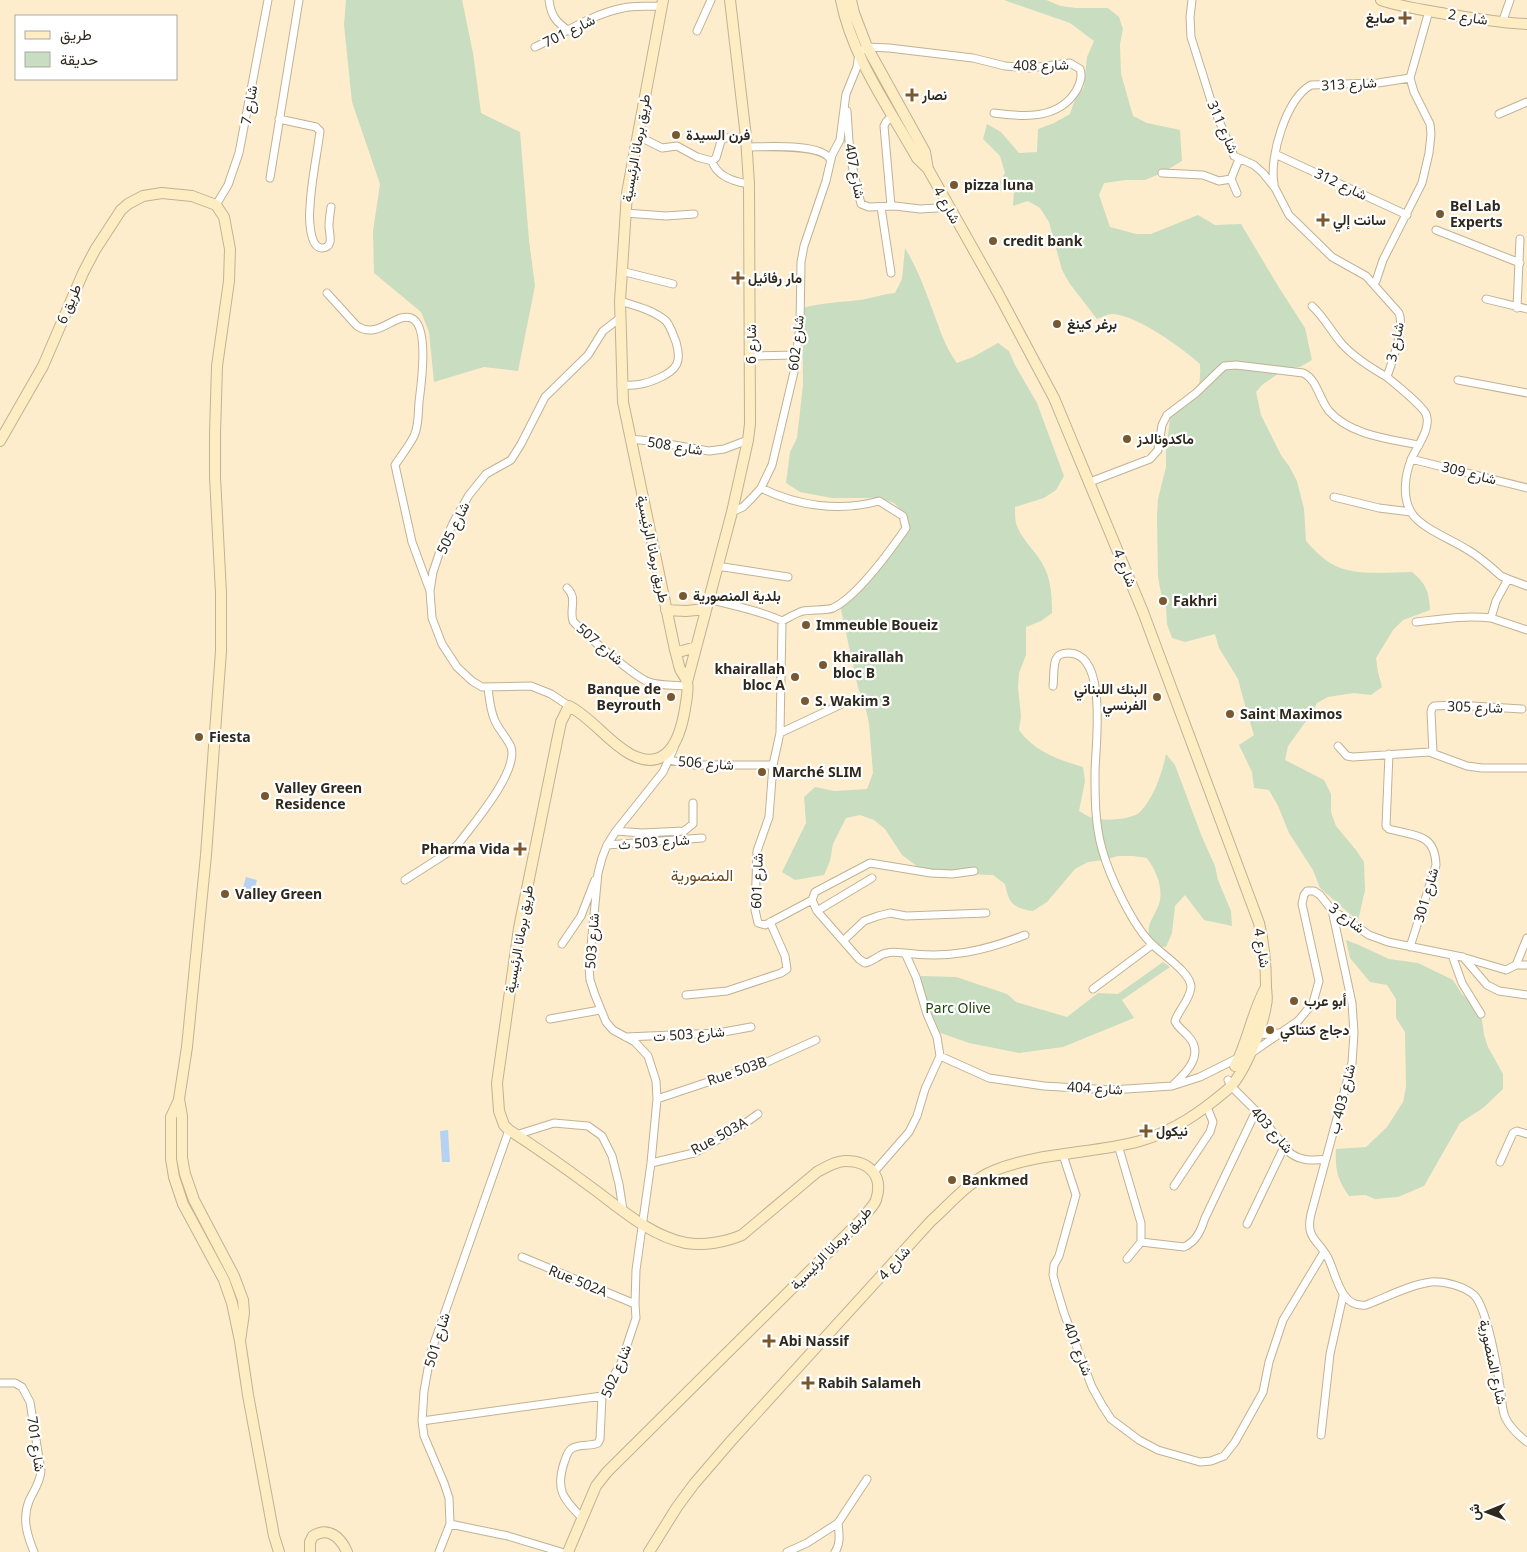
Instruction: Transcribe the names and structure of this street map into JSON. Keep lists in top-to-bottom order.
{
  "streets": {
    "street": [
      "شارع 2",
      "شارع 701",
      "شارع 408",
      "شارع 313",
      "شارع 7",
      "شارع 311",
      "طريق برمانا الرئيسية",
      "شارع 407",
      "شارع 312",
      "شارع 4",
      "طريق 6",
      "شارع 3",
      "شارع 602",
      "شارع 6",
      "شارع 508",
      "شارع 309",
      "شارع 505",
      "شارع 507",
      "شارع 305",
      "شارع 506",
      "شارع 503 ث",
      "شارع 601",
      "شارع 301",
      "شارع 503",
      "شارع 503 ت",
      "Rue 503B",
      "شارع 404",
      "شارع 403 ب",
      "شارع 403",
      "Rue 503A",
      "Rue 502A",
      "شارع 501",
      "شارع 401",
      "شارع المنصورية",
      "شارع 502"
    ]
  },
  "crossings": [
    ["شارع 701", "طريق برمانا الرئيسية"],
    ["شارع 408", "شارع 4"],
    ["شارع 313", "شارع 311"],
    ["شارع 313", "شارع 312"],
    ["شارع 7", "طريق 6"],
    ["شارع 311", "شارع 3"],
    ["طريق برمانا الرئيسية", "شارع 6"],
    ["طريق برمانا الرئيسية", "شارع 508"],
    ["طريق برمانا الرئيسية", "شارع 505"],
    ["طريق برمانا الرئيسية", "شارع 507"],
    ["طريق برمانا الرئيسية", "شارع 501"],
    ["طريق برمانا الرئيسية", "شارع 502"],
    ["شارع 407", "شارع 4"],
    ["شارع 407", "شارع 602"],
    ["شارع 4", "شارع 3"],
    ["شارع 4", "شارع 404"],
    ["شارع 4", "شارع 403"],
    ["شارع 4", "شارع 401"],
    ["شارع 3", "شارع 309"],
    ["شارع 3", "شارع 301"],
    ["شارع 3", "شارع 404"],
    ["شارع 3", "شارع 403 ب"],
    ["شارع 602", "شارع 6"],
    ["شارع 6", "شارع 508"],
    ["شارع 6", "شارع 507"],
    ["شارع 506", "شارع 601"],
    ["شارع 506", "شارع 503"],
    ["شارع 503 ث", "شارع 503"],
    ["شارع 503", "شارع 503 ت"],
    ["شارع 503", "Rue 503B"],
    ["شارع 503", "Rue 503A"],
    ["شارع 503", "شارع 502"],
    ["شارع 403 ب", "شارع 403"],
    ["شارع 403 ب", "شارع 401"],
    ["Rue 502A", "شارع 502"]
  ],
  "districts": ["المنصورية"],
  "parks": ["Parc Olive"],
  "places": {
    "health": [
      "صايغ",
      "نصار",
      "سانت إلي",
      "مار رفائيل",
      "Pharma Vida",
      "نيكول",
      "Abi Nassif",
      "Rabih Salameh"
    ],
    "other": [
      "فرن السيدة",
      "pizza luna",
      "Bel Lab Experts",
      "credit bank",
      "برغر كينغ",
      "ماكدونالدز",
      "بلدية المنصورية",
      "Fakhri",
      "Immeuble Boueiz",
      "khairallah bloc B",
      "khairallah bloc A",
      "Banque de Beyrouth",
      "البنك اللبناني الفرنسي",
      "S. Wakim 3",
      "Saint Maximos",
      "Fiesta",
      "Marché SLIM",
      "Valley Green Residence",
      "Valley Green",
      "أبو عرب",
      "دجاج كنتاكي",
      "Bankmed"
    ]
  },
  "legend": ["طريق", "حديقة"],
  "north": "left"
}
